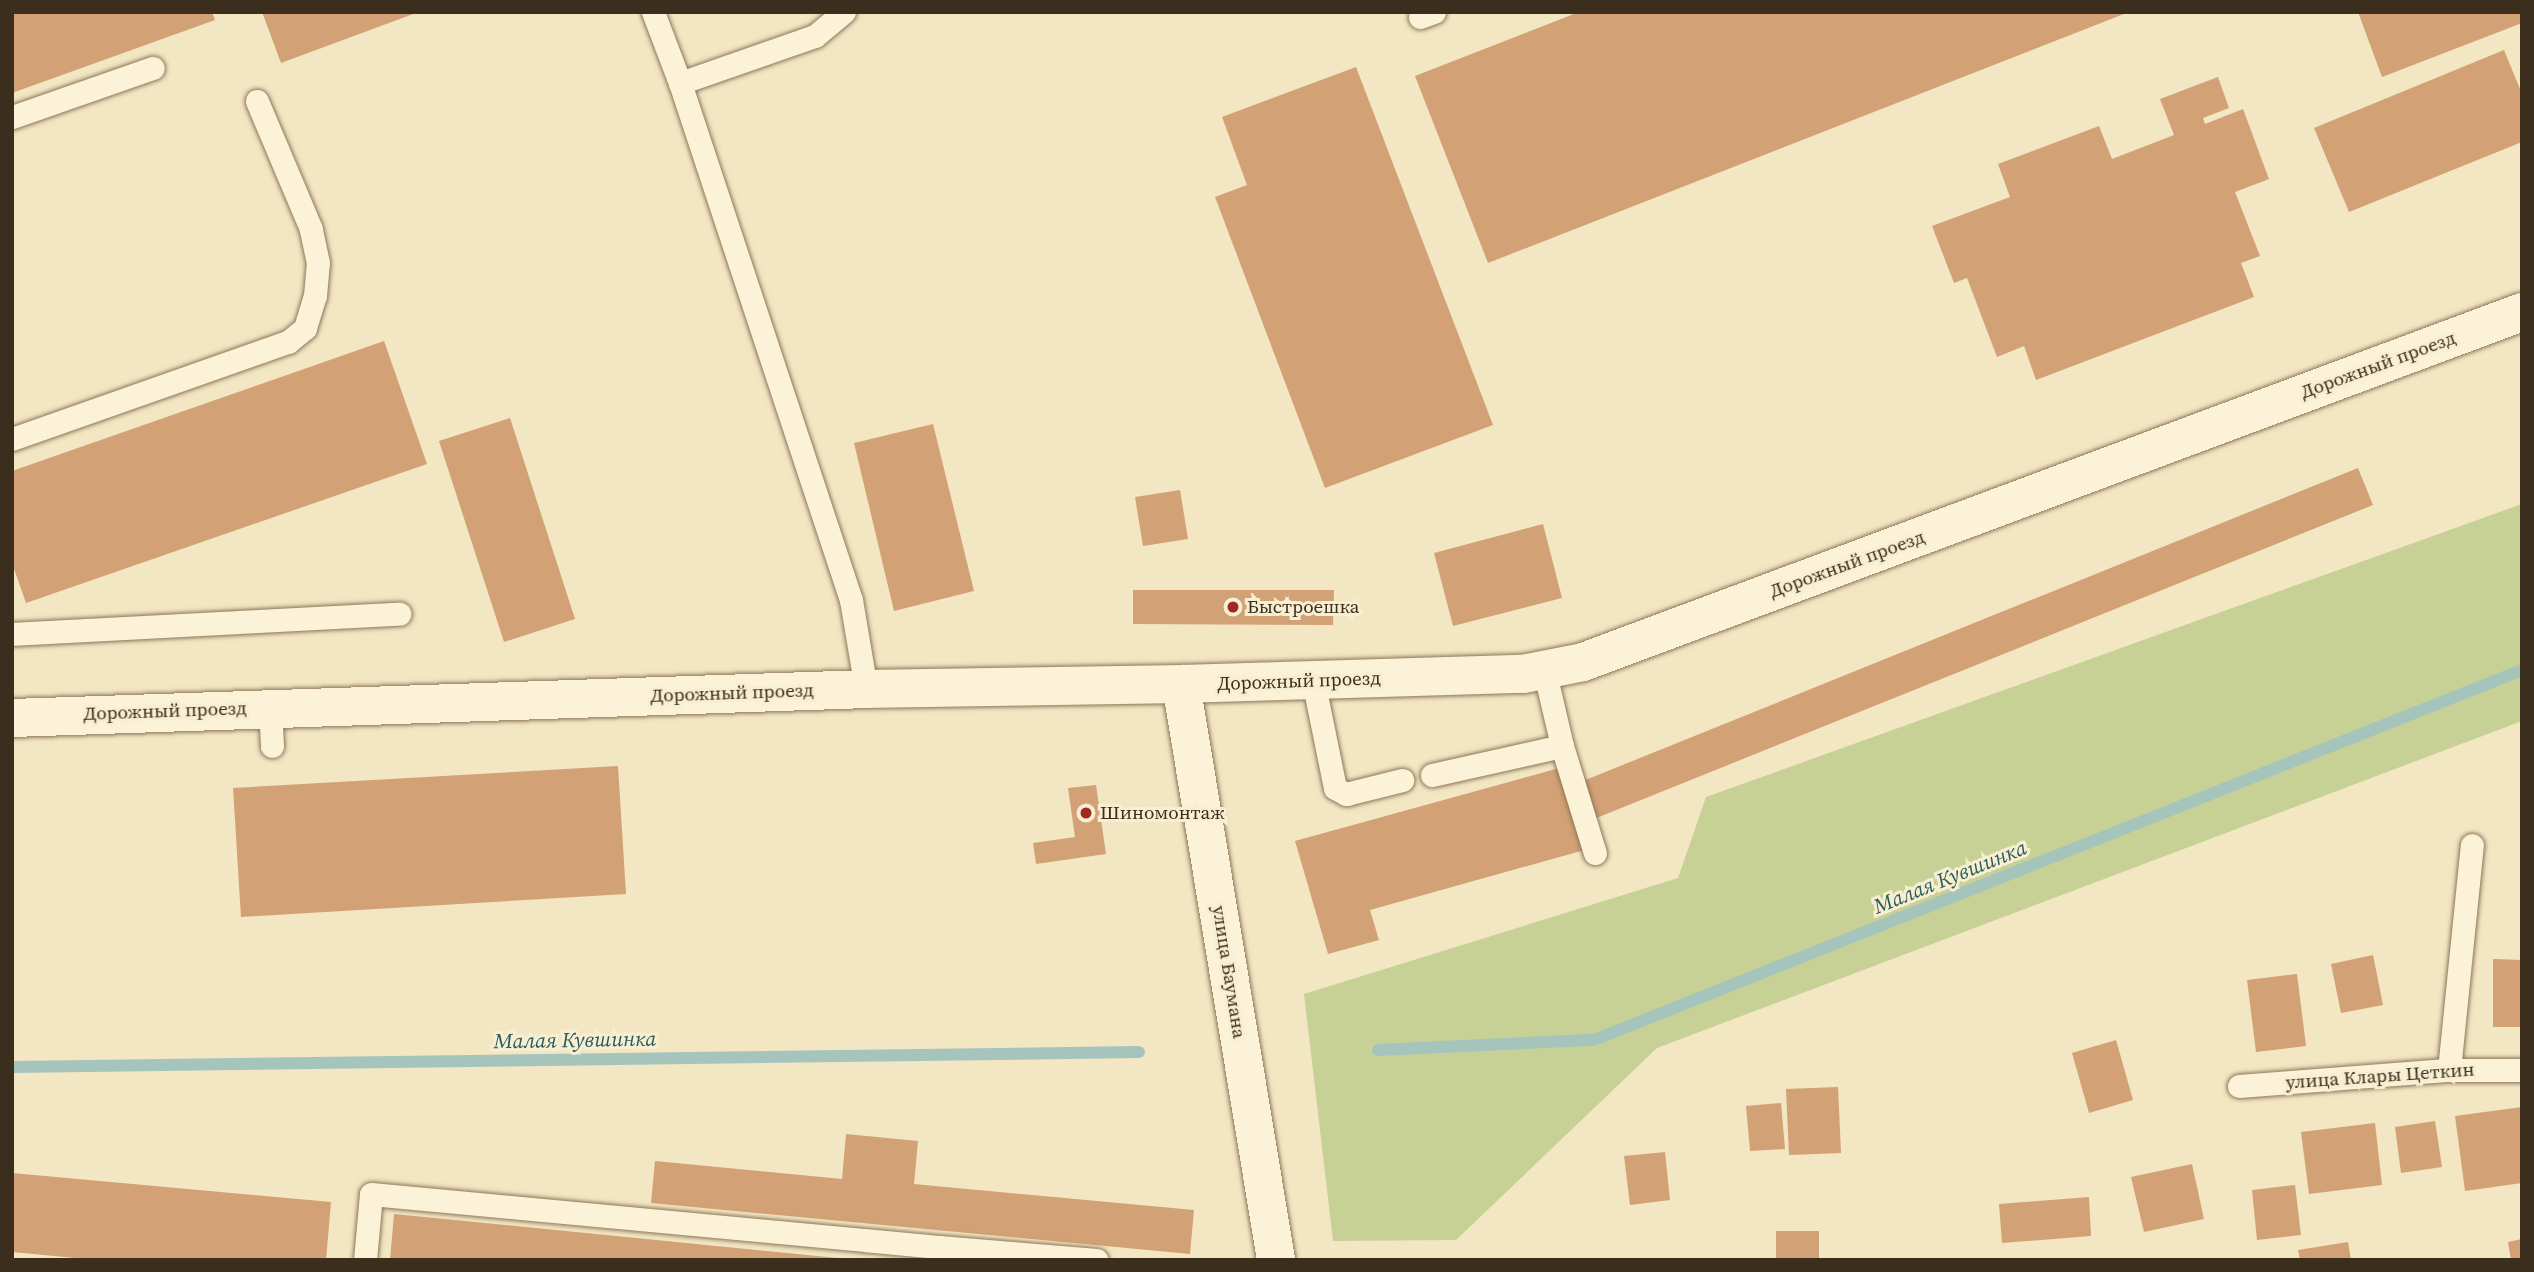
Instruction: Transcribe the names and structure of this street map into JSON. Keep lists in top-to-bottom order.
{
  "streets": {
    "street": ["Дорожный проезд", "улица Баумана"],
    "lane": ["улица Клары Цеткин"]
  },
  "crossings": [
    ["Дорожный проезд", "улица Баумана"]
  ],
  "water": ["Малая Кувшинка"],
  "places": ["Быстроешка", "Шиномонтаж"]
}
